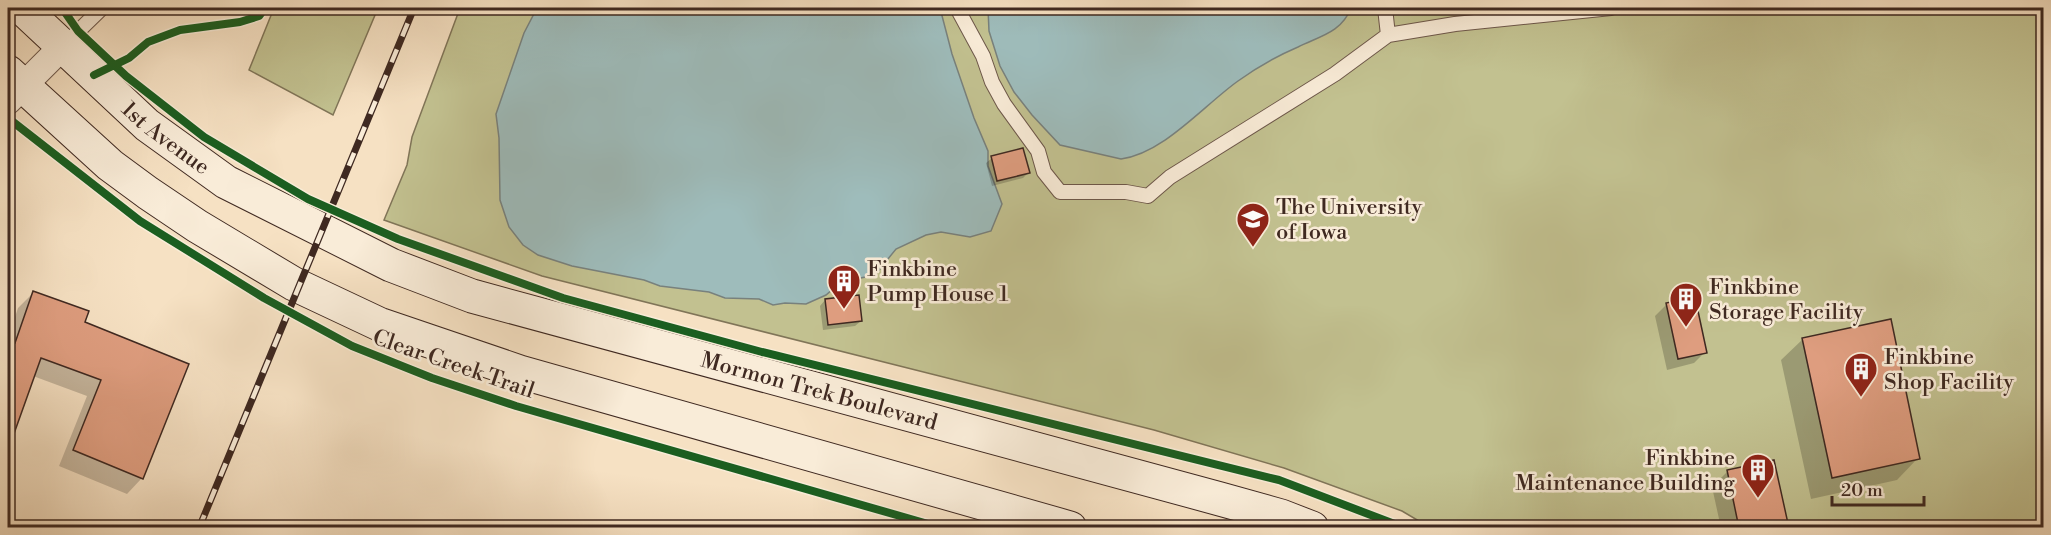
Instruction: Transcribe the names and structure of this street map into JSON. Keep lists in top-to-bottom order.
{
  "streets": {
    "main road": ["1st Avenue", "Mormon Trek Boulevard"],
    "cycle path": ["Clear Creek Trail"]
  },
  "crossings": [
    ["1st Avenue", "Mormon Trek Boulevard"]
  ],
  "places": {
    "school or university": ["The University of Iowa"],
    "building": [
      "Finkbine Pump House 1",
      "Finkbine Storage Facility",
      "Finkbine Shop Facility",
      "Finkbine Maintenance Building"
    ]
  },
  "scale_bar": "20 m"
}
